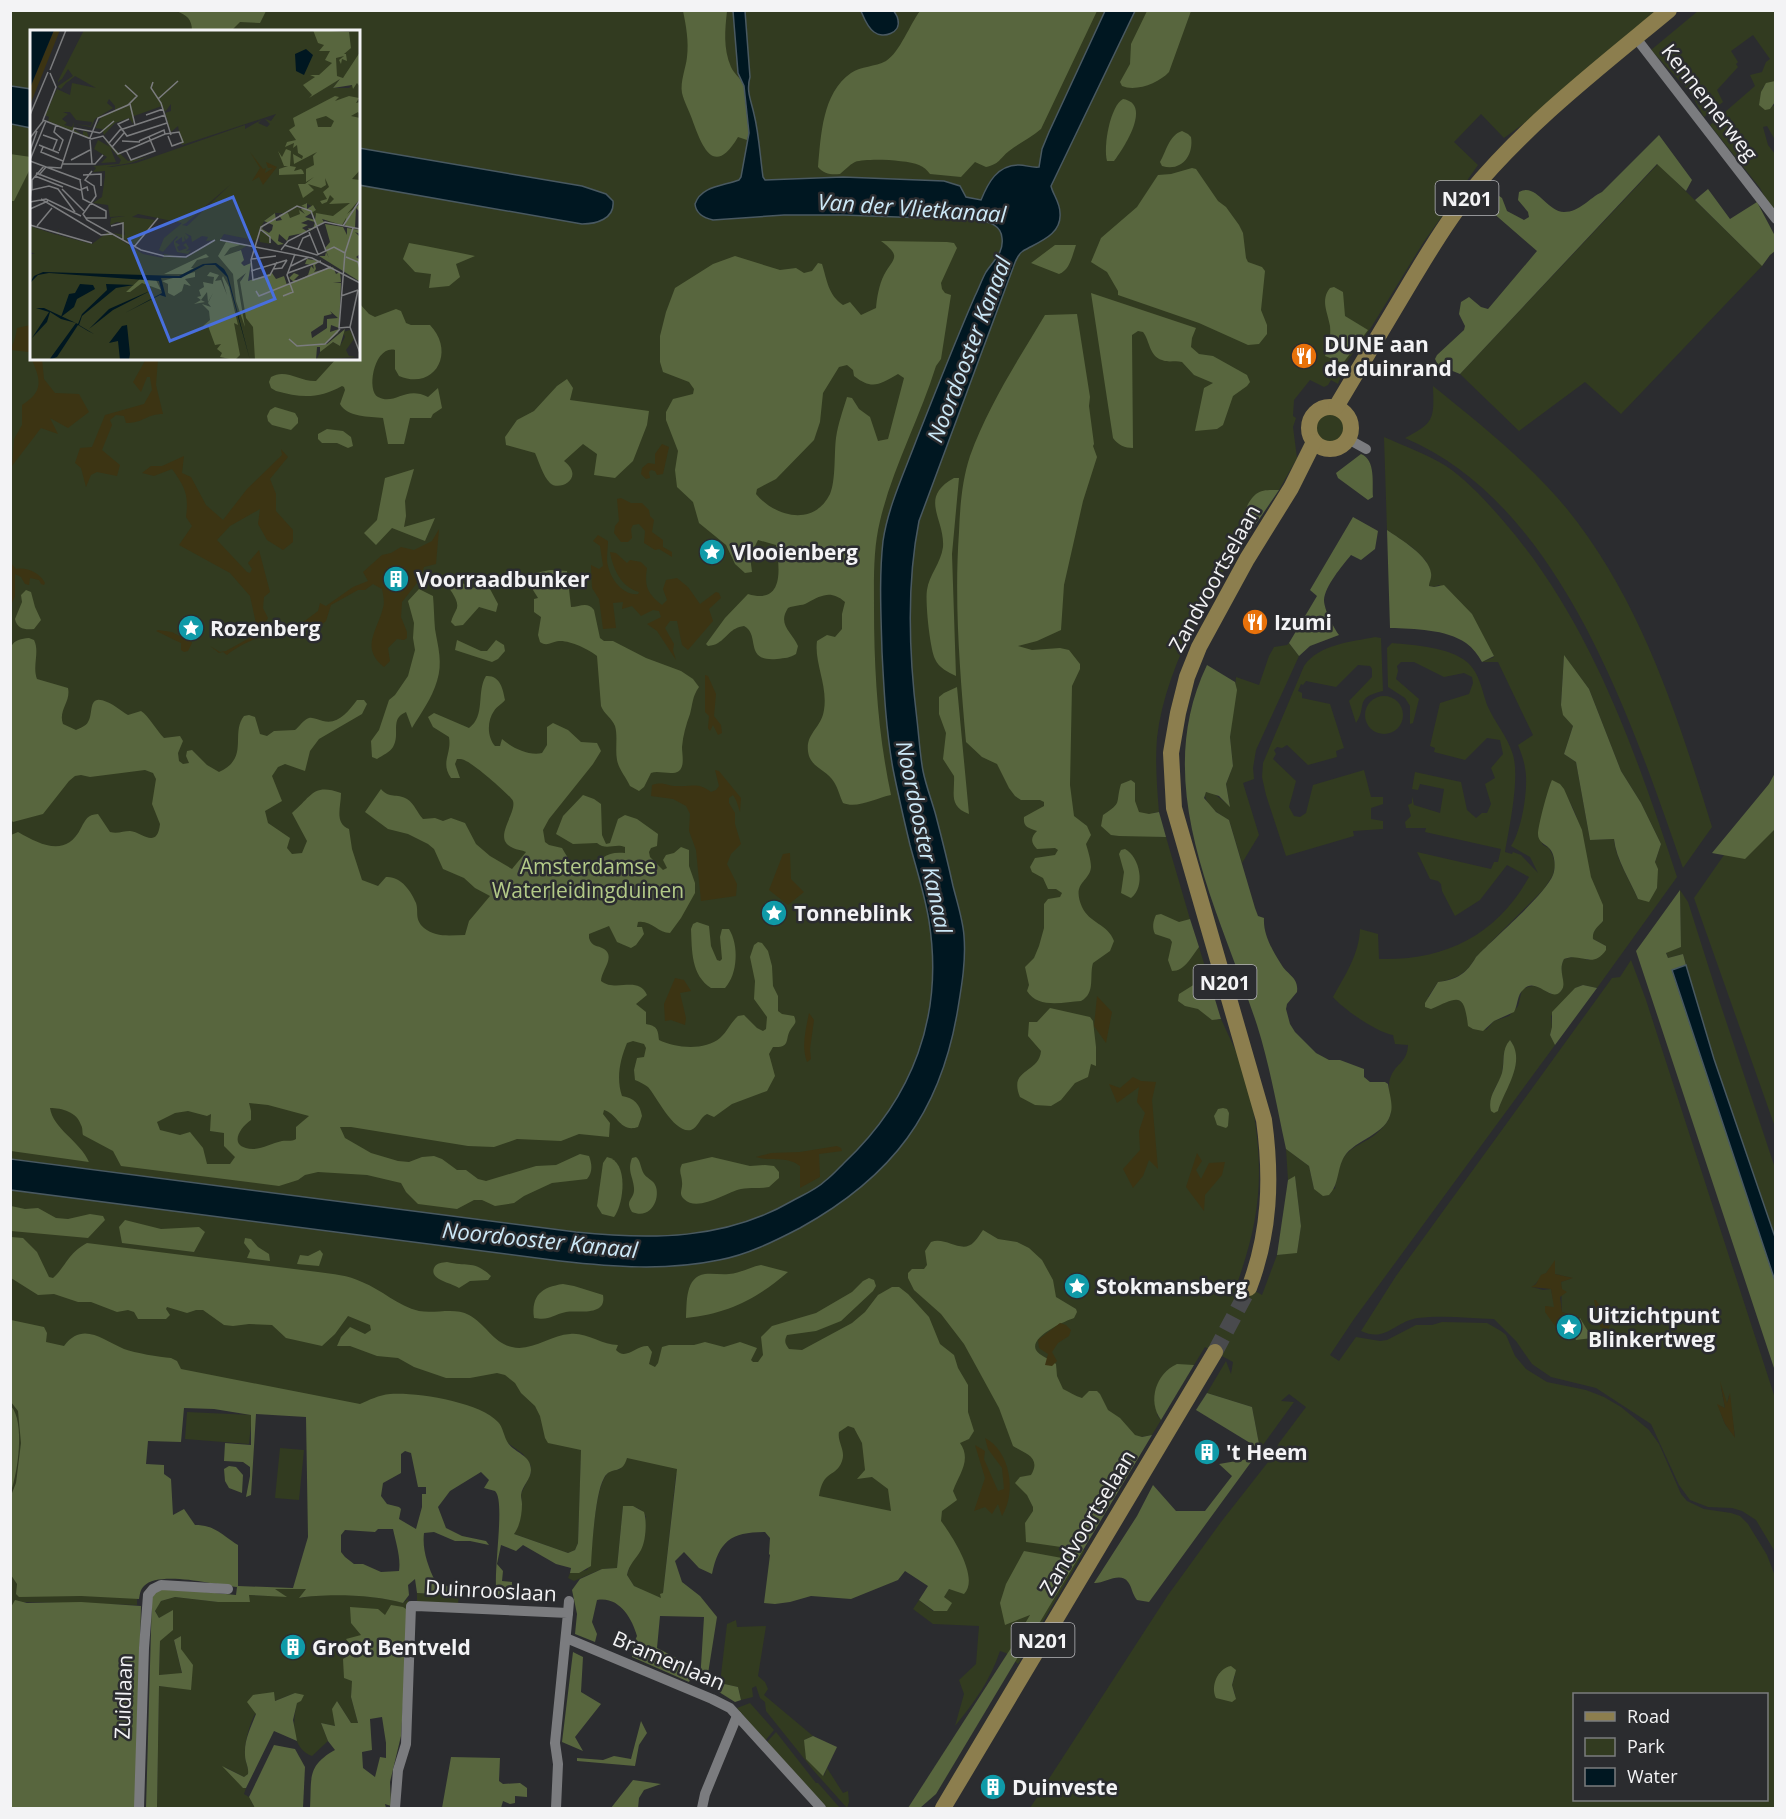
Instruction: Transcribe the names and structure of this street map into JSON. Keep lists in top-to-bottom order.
{
  "streets": {
    "main road": ["N201", "Zandvoortselaan"],
    "street": [
      "Kennemerweg",
      "Duinrooslaan",
      "Bramenlaan",
      "Zuidlaan"
    ]
  },
  "crossings": [
    ["Kennemerweg", "N201"],
    ["N201", "Zandvoortselaan"],
    ["Duinrooslaan", "Bramenlaan"]
  ],
  "water": ["Van der Vlietkanaal", "Noordooster Kanaal"],
  "parks": ["Amsterdamse Waterleidingduinen"],
  "places": {
    "restaurant": ["DUNE aan de duinrand", "Izumi"],
    "place": [
      "Vlooienberg",
      "Rozenberg",
      "Tonneblink",
      "Stokmansberg",
      "Uitzichtpunt Blinkertweg"
    ],
    "building": [
      "Voorraadbunker",
      "'t Heem",
      "Groot Bentveld",
      "Duinveste"
    ]
  },
  "legend": ["Road", "Park", "Water"]
}
